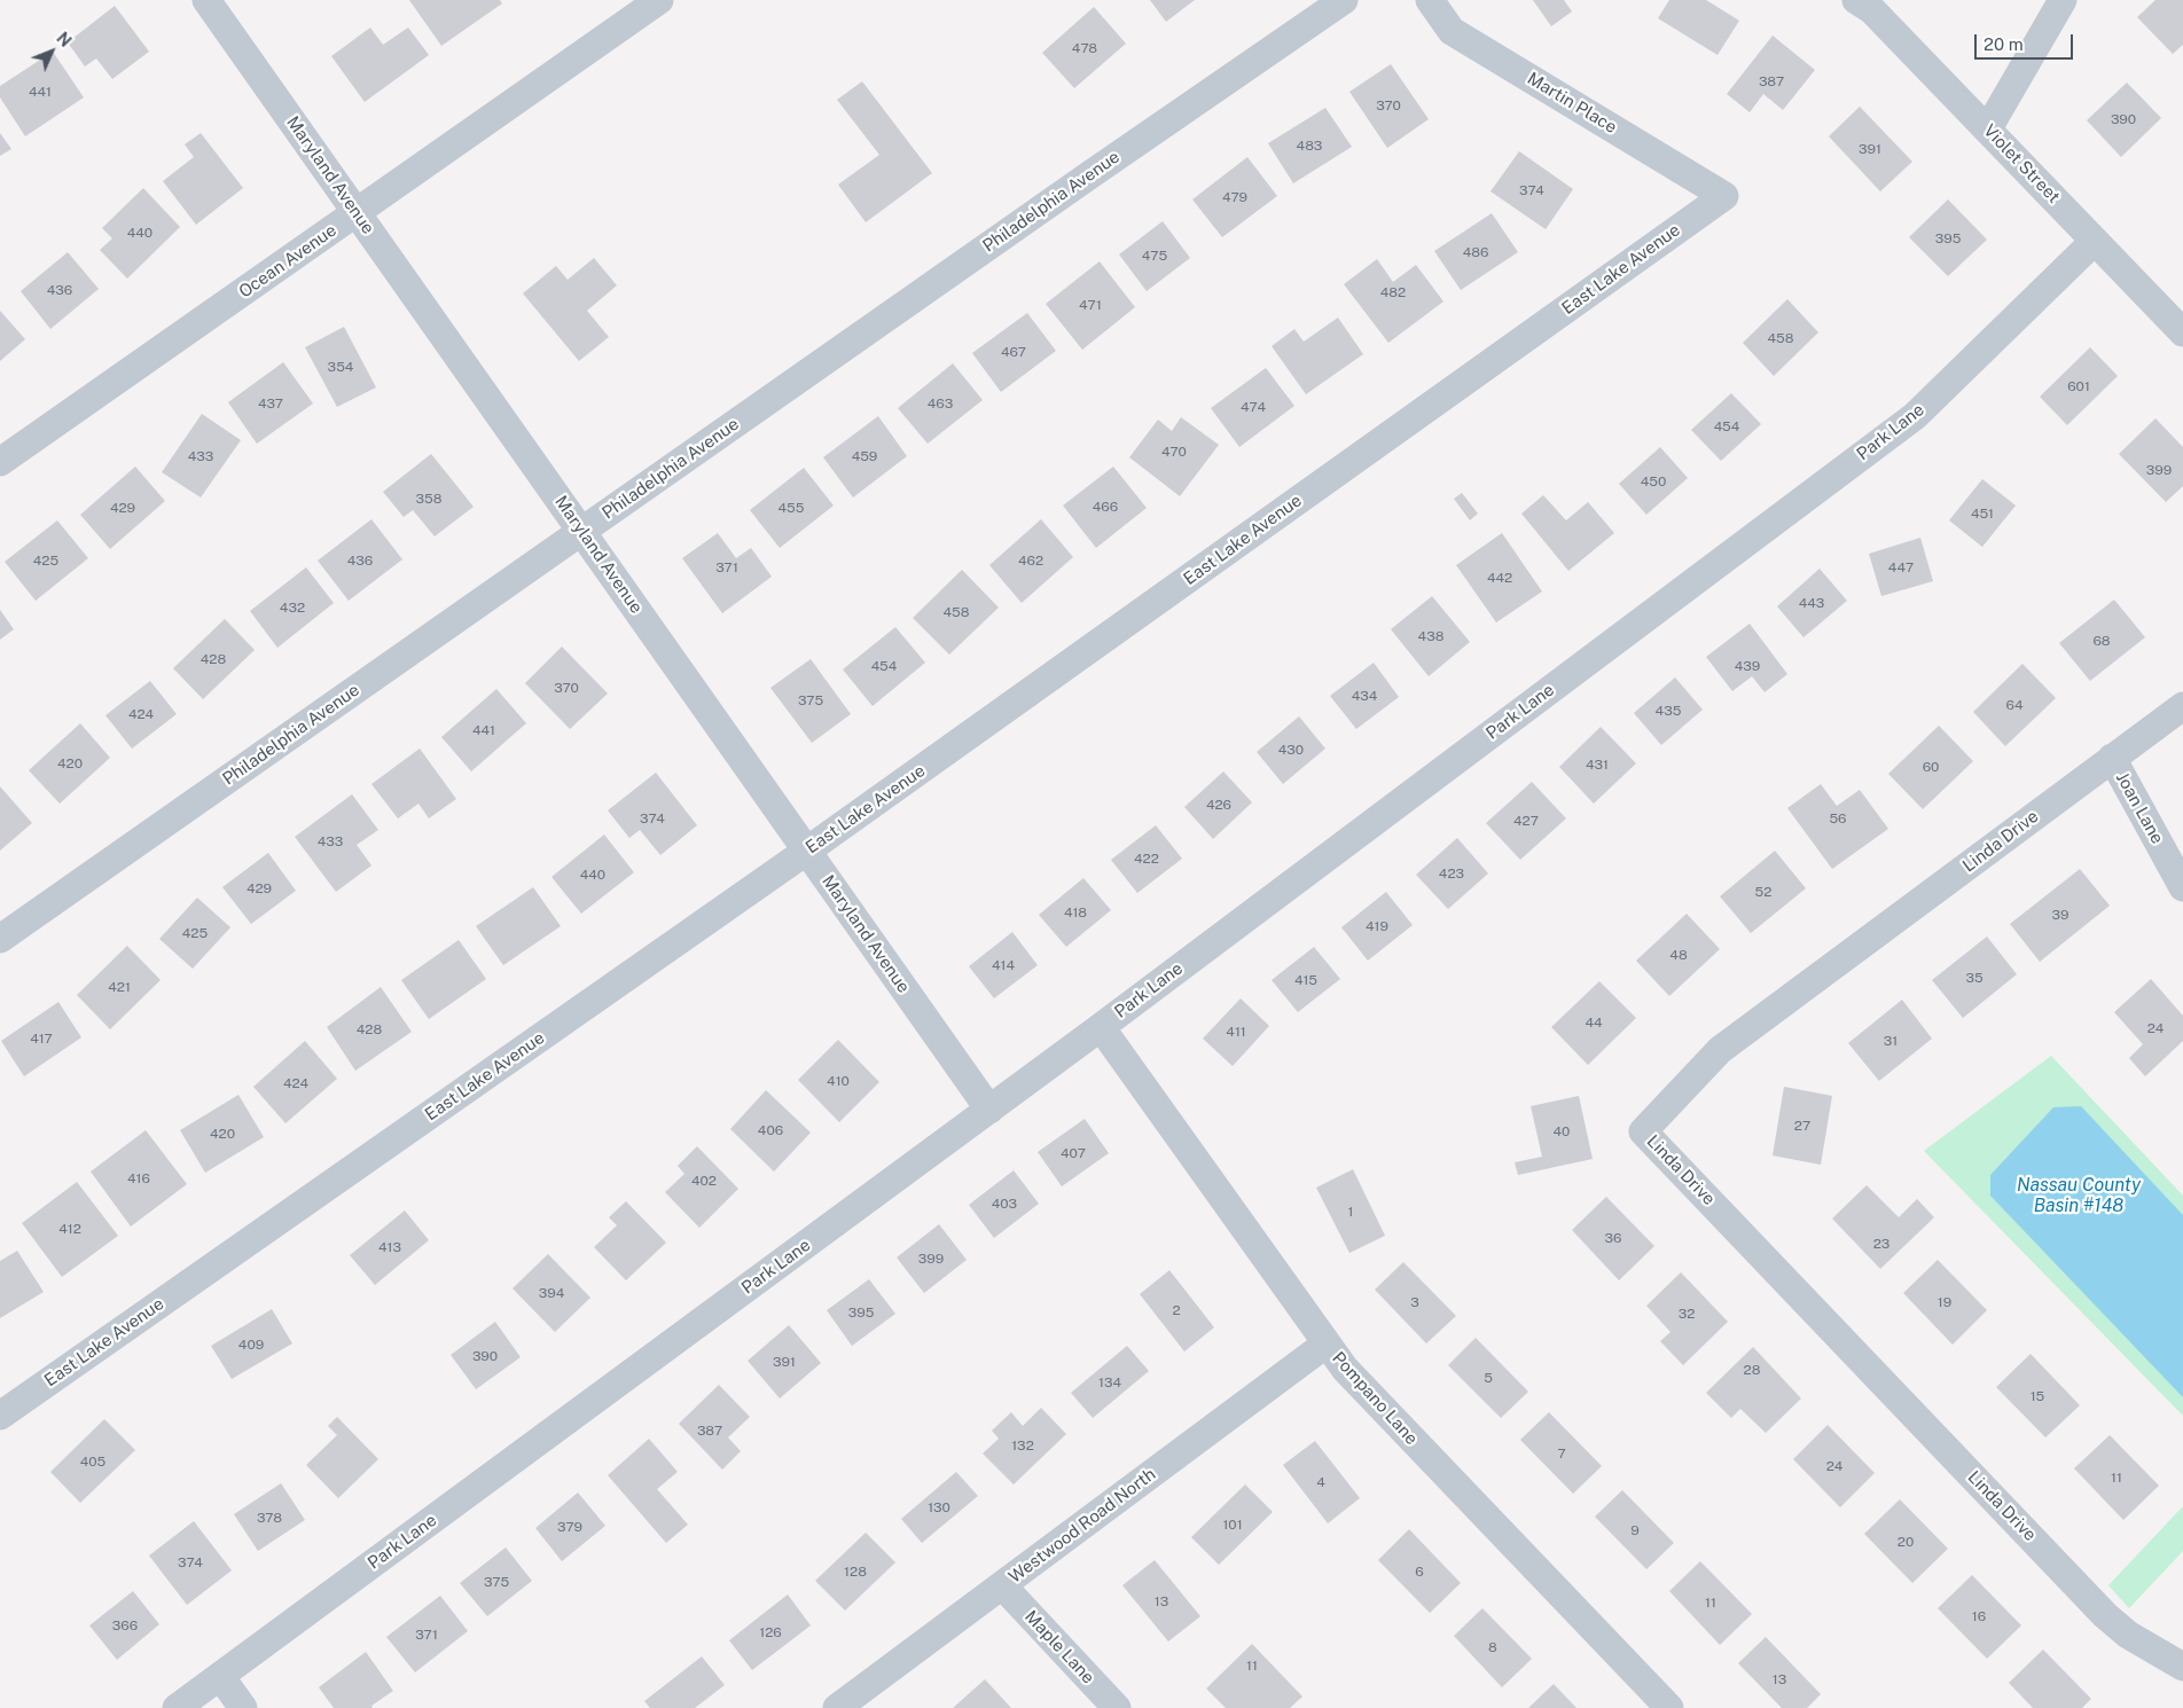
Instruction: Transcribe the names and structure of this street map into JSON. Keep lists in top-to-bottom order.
{
  "streets": {
    "street": [
      "Martin Place",
      "Violet Street",
      "Maryland Avenue",
      "Philadelphia Avenue",
      "Ocean Avenue",
      "East Lake Avenue",
      "Park Lane",
      "Joan Lane",
      "Linda Drive",
      "Pompano Lane",
      "Westwood Road North",
      "Maple Lane"
    ]
  },
  "crossings": [
    ["Martin Place", "East Lake Avenue"],
    ["Violet Street", "Park Lane"],
    ["Maryland Avenue", "Philadelphia Avenue"],
    ["Maryland Avenue", "Ocean Avenue"],
    ["Maryland Avenue", "East Lake Avenue"],
    ["Maryland Avenue", "Park Lane"],
    ["Park Lane", "Pompano Lane"],
    ["Joan Lane", "Linda Drive"],
    ["Pompano Lane", "Westwood Road North"],
    ["Westwood Road North", "Maple Lane"]
  ],
  "water": ["Nassau County Basin #148"],
  "house_numbers": [
    "478",
    "387",
    "441",
    "370",
    "390",
    "483",
    "391",
    "374",
    "479",
    "440",
    "395",
    "486",
    "475",
    "436",
    "482",
    "471",
    "458",
    "467",
    "354",
    "601",
    "437",
    "463",
    "474",
    "454",
    "470",
    "433",
    "459",
    "399",
    "450",
    "358",
    "466",
    "429",
    "455",
    "451",
    "425",
    "436",
    "462",
    "371",
    "447",
    "442",
    "443",
    "432",
    "458",
    "438",
    "68",
    "428",
    "454",
    "439",
    "370",
    "434",
    "375",
    "64",
    "435",
    "424",
    "441",
    "430",
    "420",
    "431",
    "60",
    "426",
    "374",
    "56",
    "427",
    "433",
    "422",
    "423",
    "440",
    "429",
    "52",
    "418",
    "39",
    "419",
    "425",
    "48",
    "414",
    "35",
    "415",
    "421",
    "44",
    "24",
    "428",
    "411",
    "417",
    "31",
    "410",
    "424",
    "27",
    "406",
    "40",
    "420",
    "407",
    "416",
    "402",
    "403",
    "1",
    "412",
    "36",
    "23",
    "413",
    "399",
    "394",
    "3",
    "19",
    "2",
    "395",
    "32",
    "409",
    "390",
    "391",
    "28",
    "5",
    "134",
    "15",
    "387",
    "132",
    "7",
    "405",
    "24",
    "11",
    "4",
    "130",
    "378",
    "101",
    "379",
    "9",
    "20",
    "374",
    "128",
    "6",
    "375",
    "13",
    "11",
    "16",
    "366",
    "126",
    "371",
    "8",
    "11",
    "13"
  ],
  "scale_bar": "20 m",
  "north": "top right"
}
